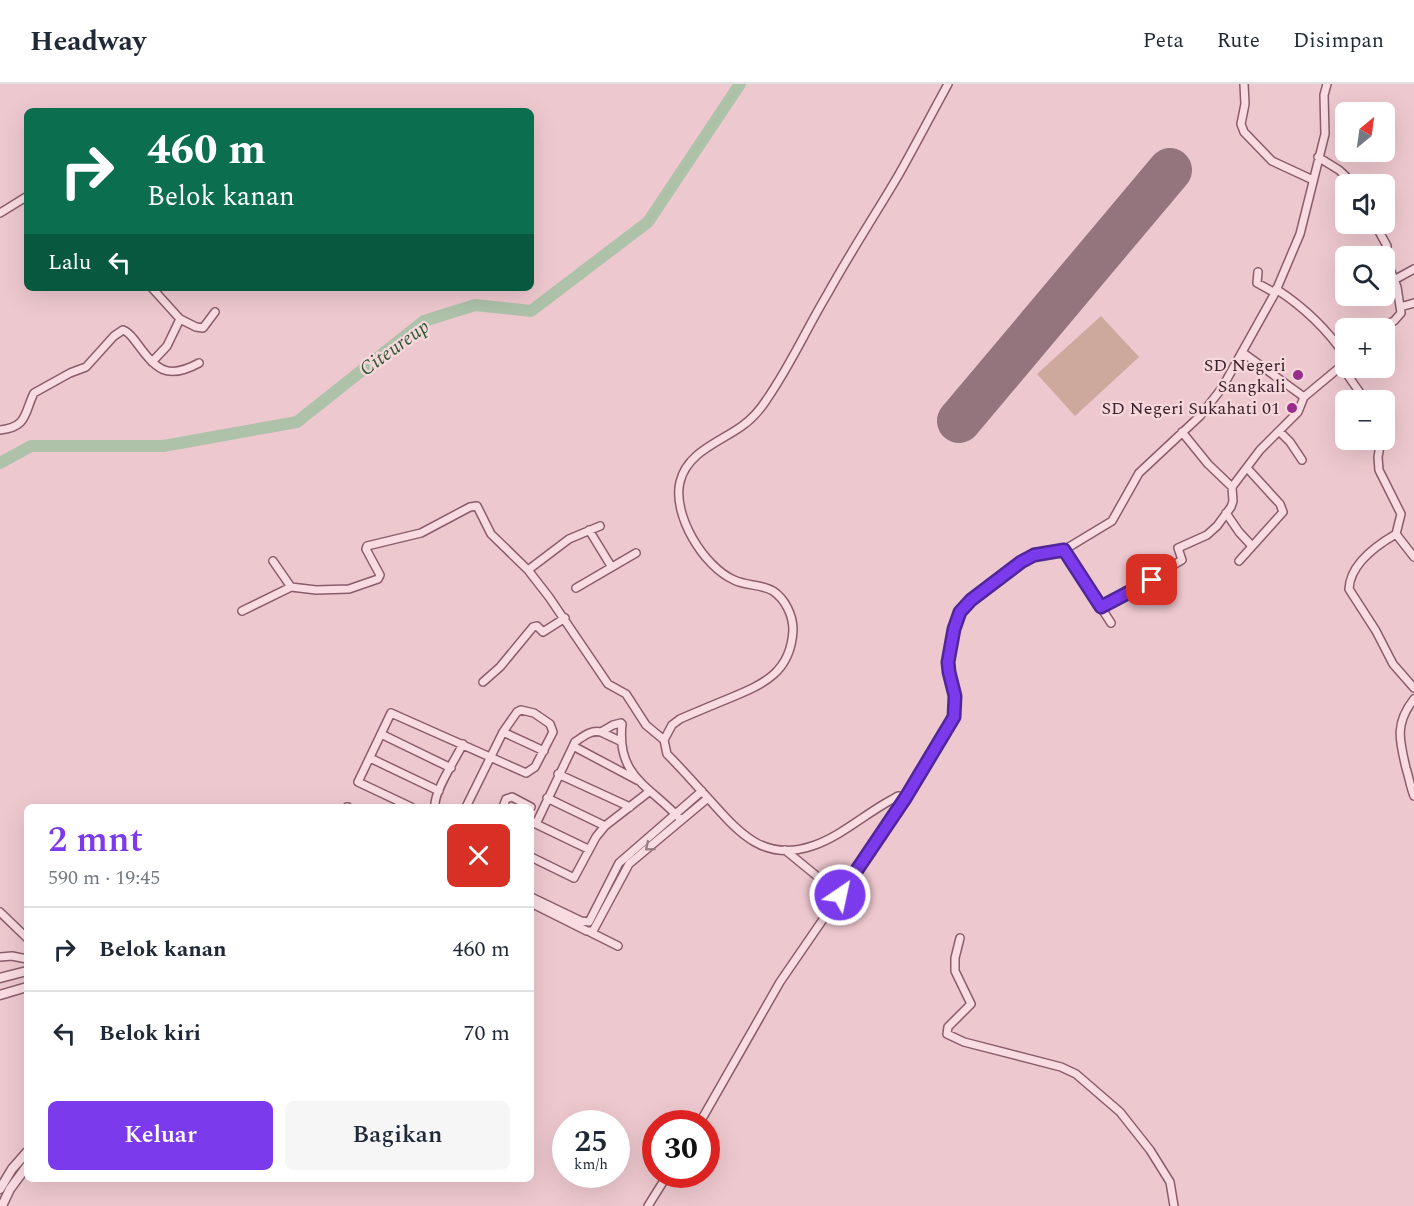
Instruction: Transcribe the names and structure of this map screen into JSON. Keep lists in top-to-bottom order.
{
  "water": ["Citeureup"],
  "places": ["SD Negeri Sangkali", "SD Negeri Sukahati 01"],
  "north": "top right",
  "page": {
    "header": "Headway",
    "nav": ["Peta", "Rute", "Disimpan"],
    "map_buttons": ["+", "−"],
    "turn": ["460 m", "Belok kanan"],
    "then": "Lalu",
    "heading": ["2 mnt", "590 m · 19:45"],
    "list": [
      {
        "name": "Belok kanan",
        "value": "460 m"
      },
      {
        "name": "Belok kiri",
        "value": "70 m"
      }
    ],
    "buttons": ["Keluar", "Bagikan"],
    "speed": "25 km/h",
    "limit": "30"
  }
}
